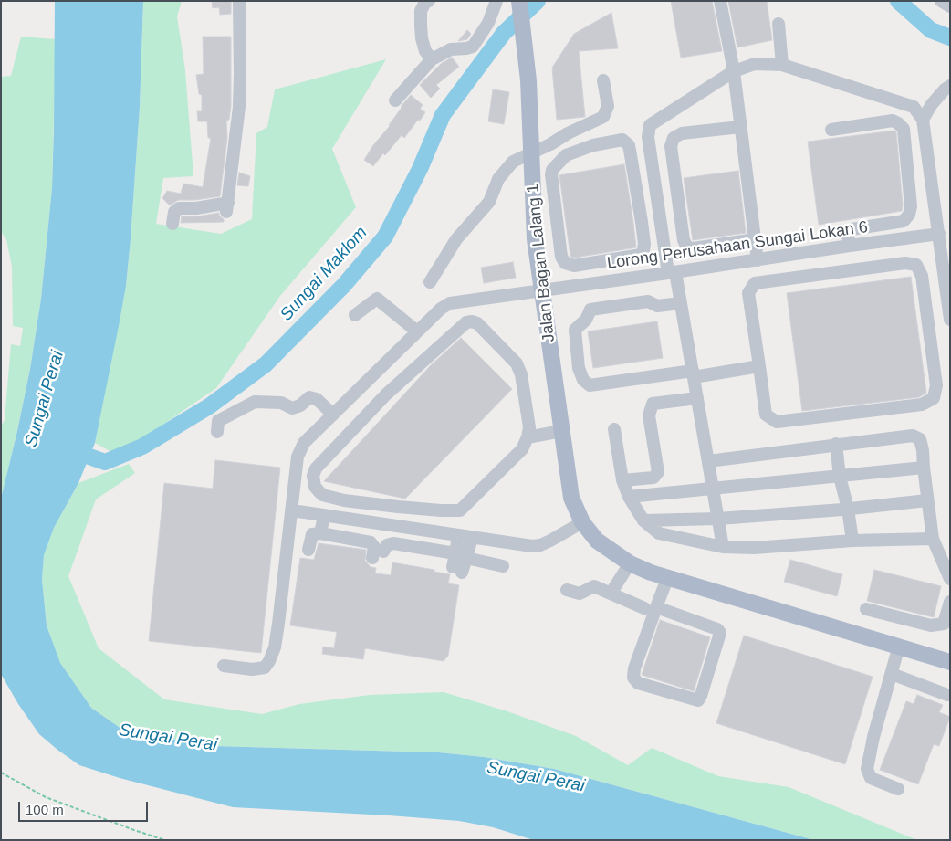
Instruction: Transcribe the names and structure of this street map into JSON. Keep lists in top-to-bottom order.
{
  "streets": {
    "main road": ["Jalan Bagan Lalang 1"],
    "street": ["Lorong Perusahaan Sungai Lokan 6"]
  },
  "crossings": [
    ["Lorong Perusahaan Sungai Lokan 6", "Jalan Bagan Lalang 1"]
  ],
  "water": ["Sungai Maklom", "Sungai Perai"],
  "scale_bar": "100 m"
}
